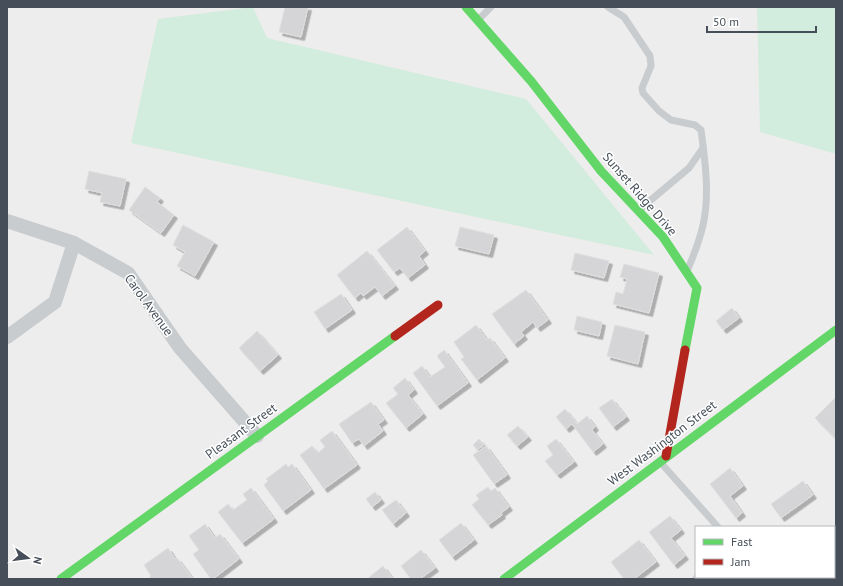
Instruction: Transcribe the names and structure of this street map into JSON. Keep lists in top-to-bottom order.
{
  "streets": {
    "street": [
      "Sunset Ridge Drive",
      "Carol Avenue",
      "Pleasant Street",
      "West Washington Street"
    ]
  },
  "crossings": [
    ["Sunset Ridge Drive", "West Washington Street"],
    ["Carol Avenue", "Pleasant Street"]
  ],
  "legend": ["Fast", "Jam"],
  "scale_bar": "50 m",
  "north": "right"
}
